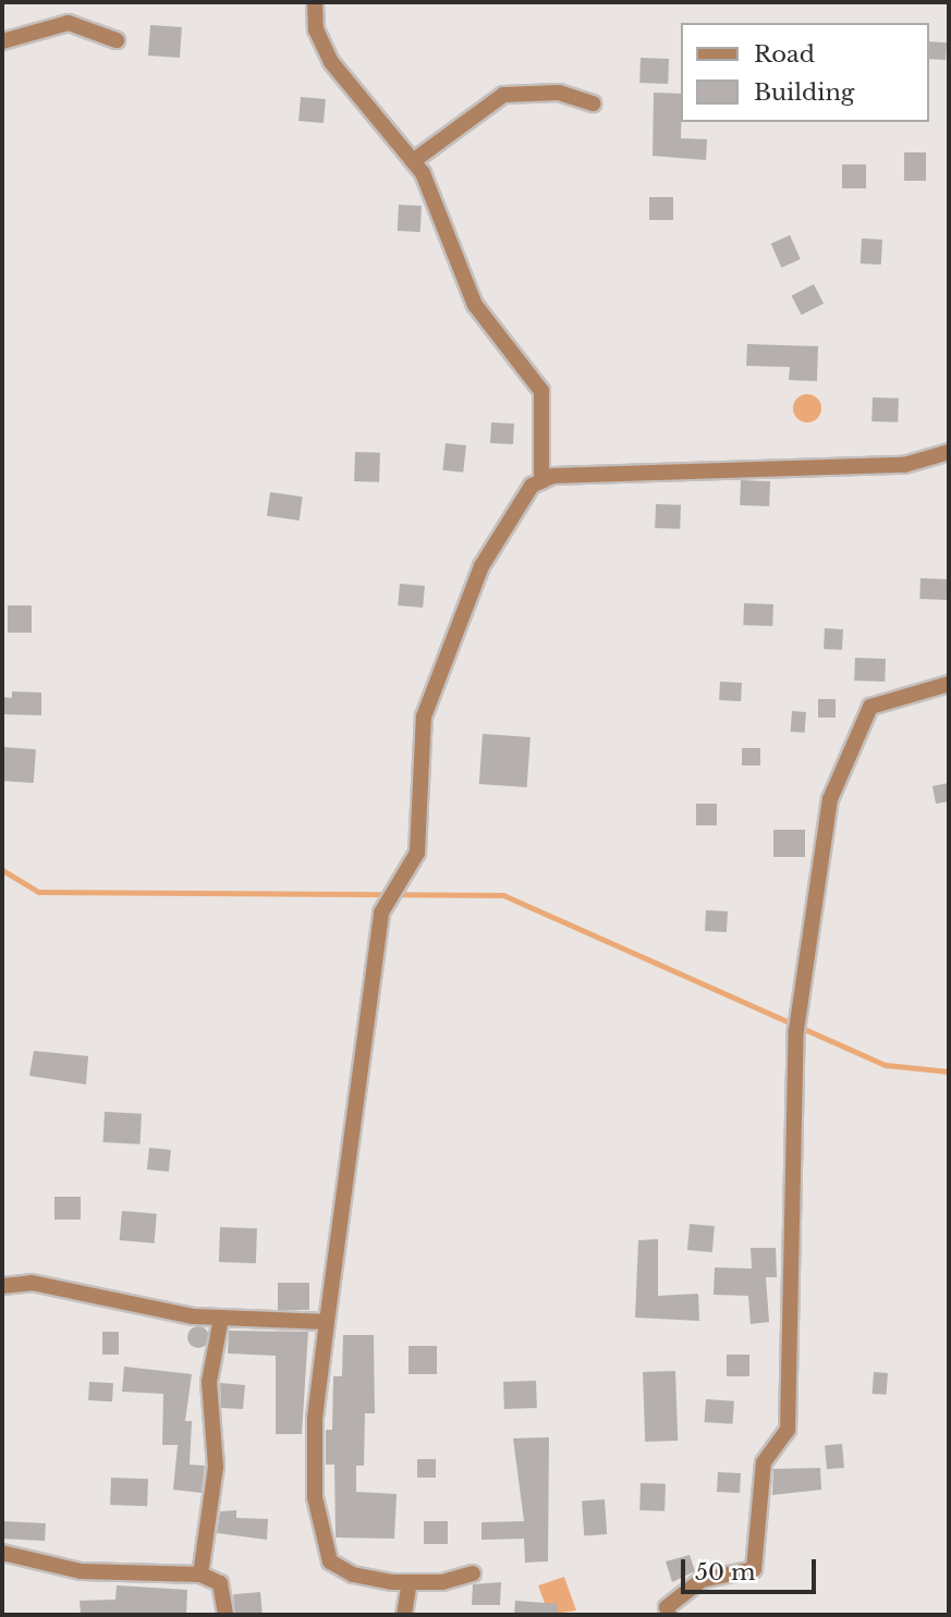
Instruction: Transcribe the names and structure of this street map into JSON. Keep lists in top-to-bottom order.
{
  "legend": ["Road", "Building"],
  "scale_bar": "50 m"
}
